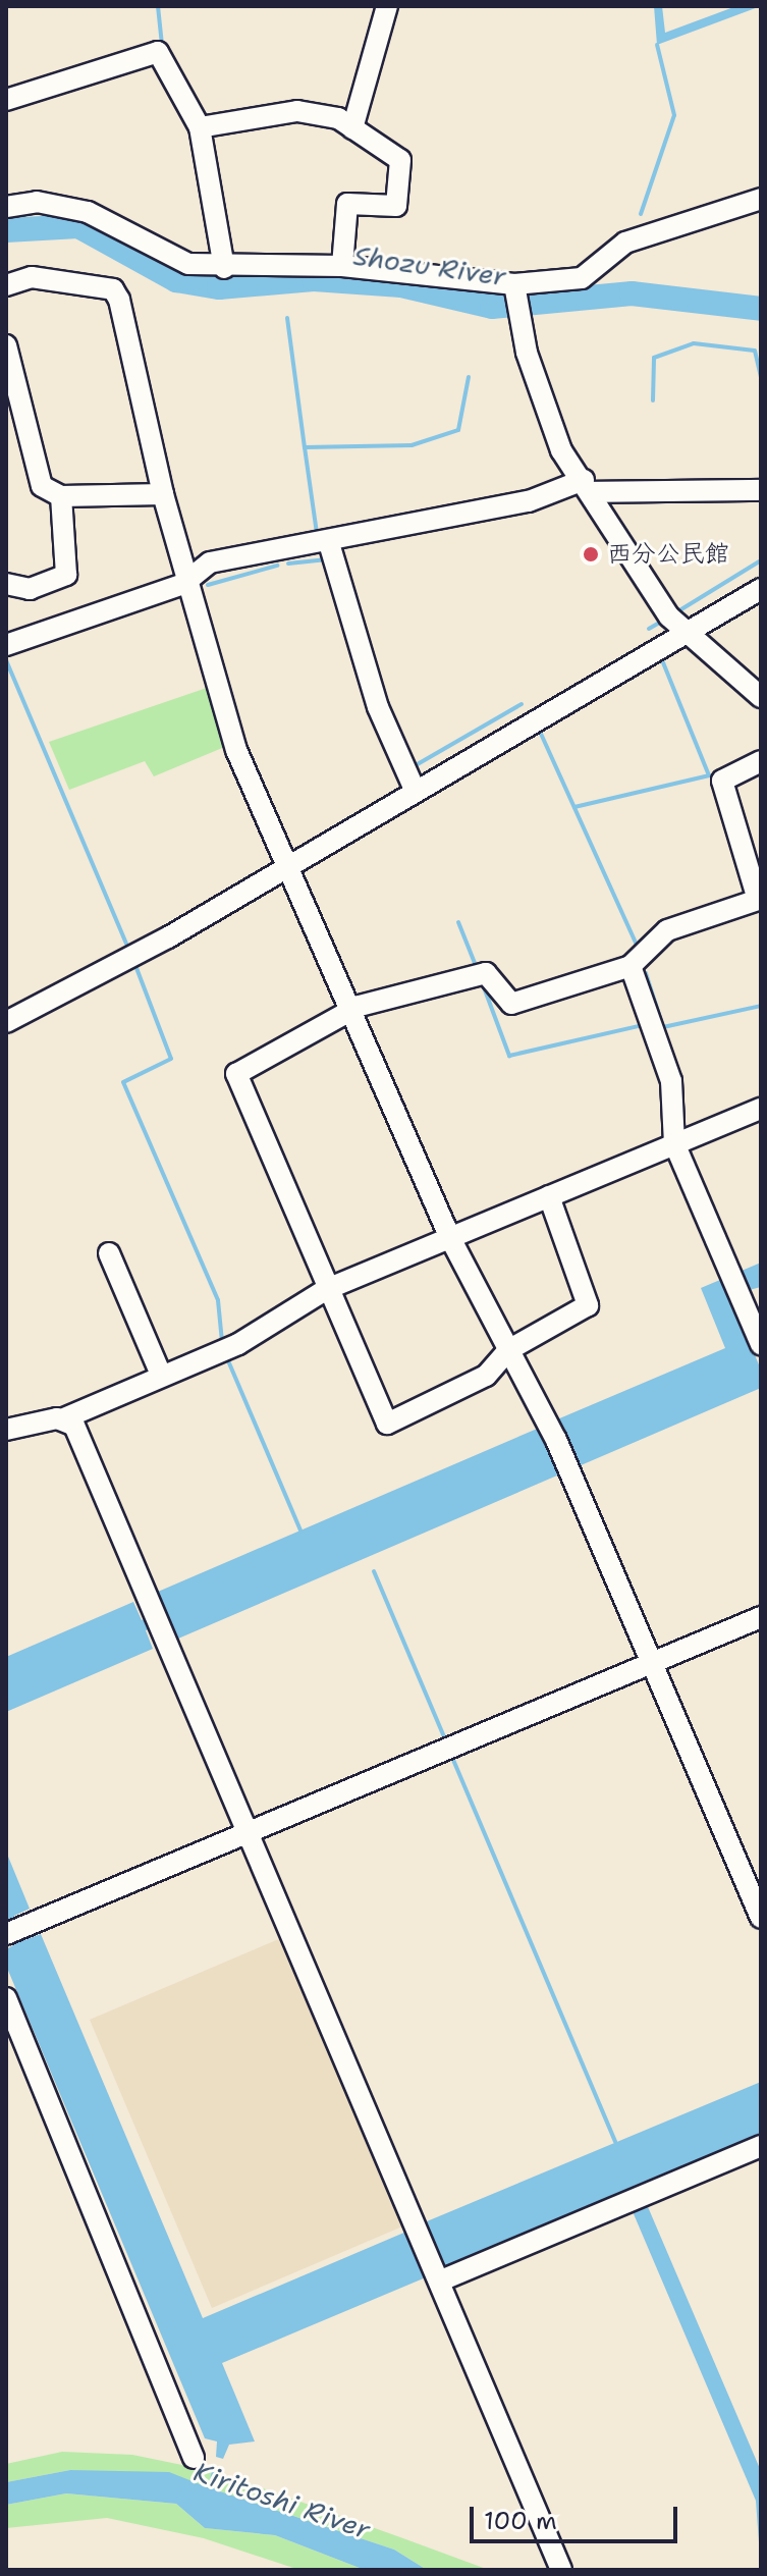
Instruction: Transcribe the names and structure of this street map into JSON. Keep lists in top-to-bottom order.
{
  "water": ["Shozu River", "Kiritoshi River"],
  "places": ["西分公民館"],
  "scale_bar": "100 m"
}
